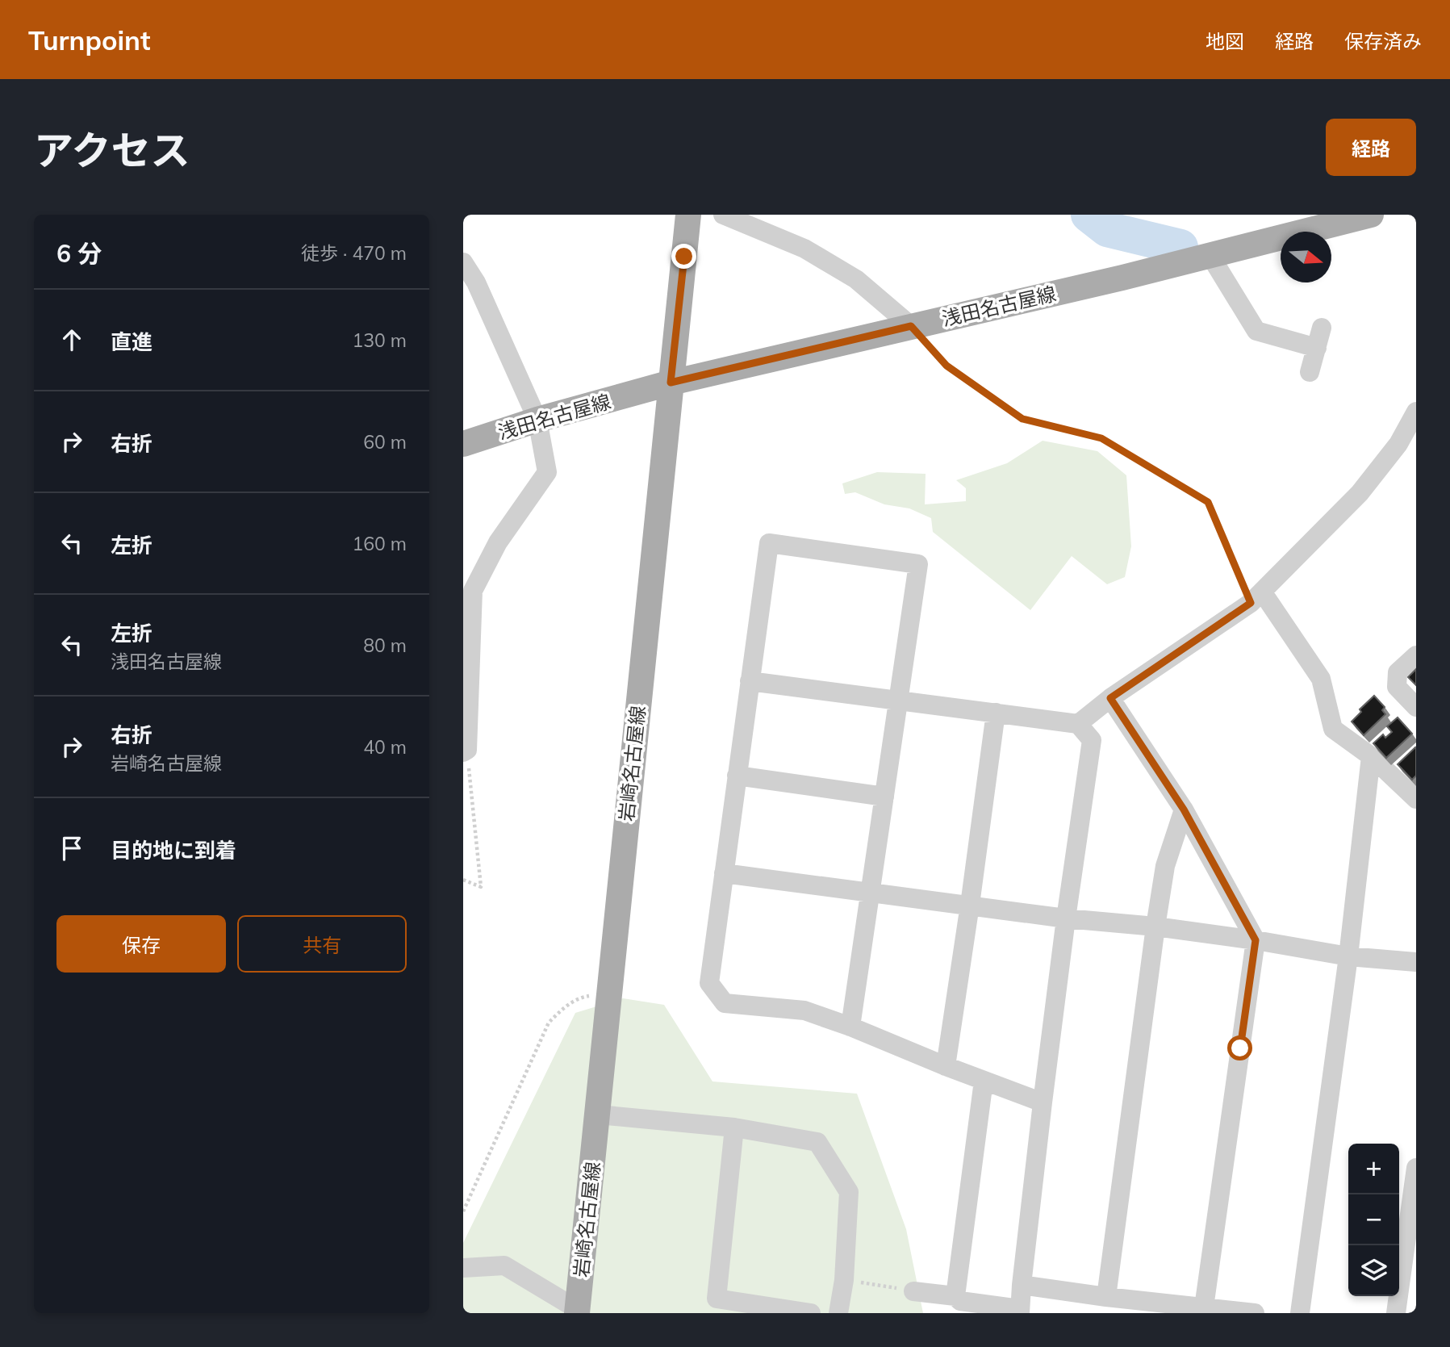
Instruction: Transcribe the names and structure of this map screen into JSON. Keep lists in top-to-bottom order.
{
  "streets": {
    "main road": ["浅田名古屋線", "岩崎名古屋線"]
  },
  "crossings": [
    ["浅田名古屋線", "岩崎名古屋線"]
  ],
  "north": "right",
  "page": {
    "header": "Turnpoint",
    "nav": ["地図", "経路", "保存済み"],
    "title": "アクセス",
    "buttons": [
      "経路",
      ["保存", "共有"]
    ],
    "heading": ["6 分", "徒歩 · 470 m"],
    "list": [
      ["直進", "130 m"],
      ["右折", "60 m"],
      ["左折", "160 m"],
      ["左折", "浅田名古屋線", "80 m"],
      ["右折", "岩崎名古屋線", "40 m"],
      "目的地に到着"
    ],
    "map_buttons": ["+", "−"]
  }
}
